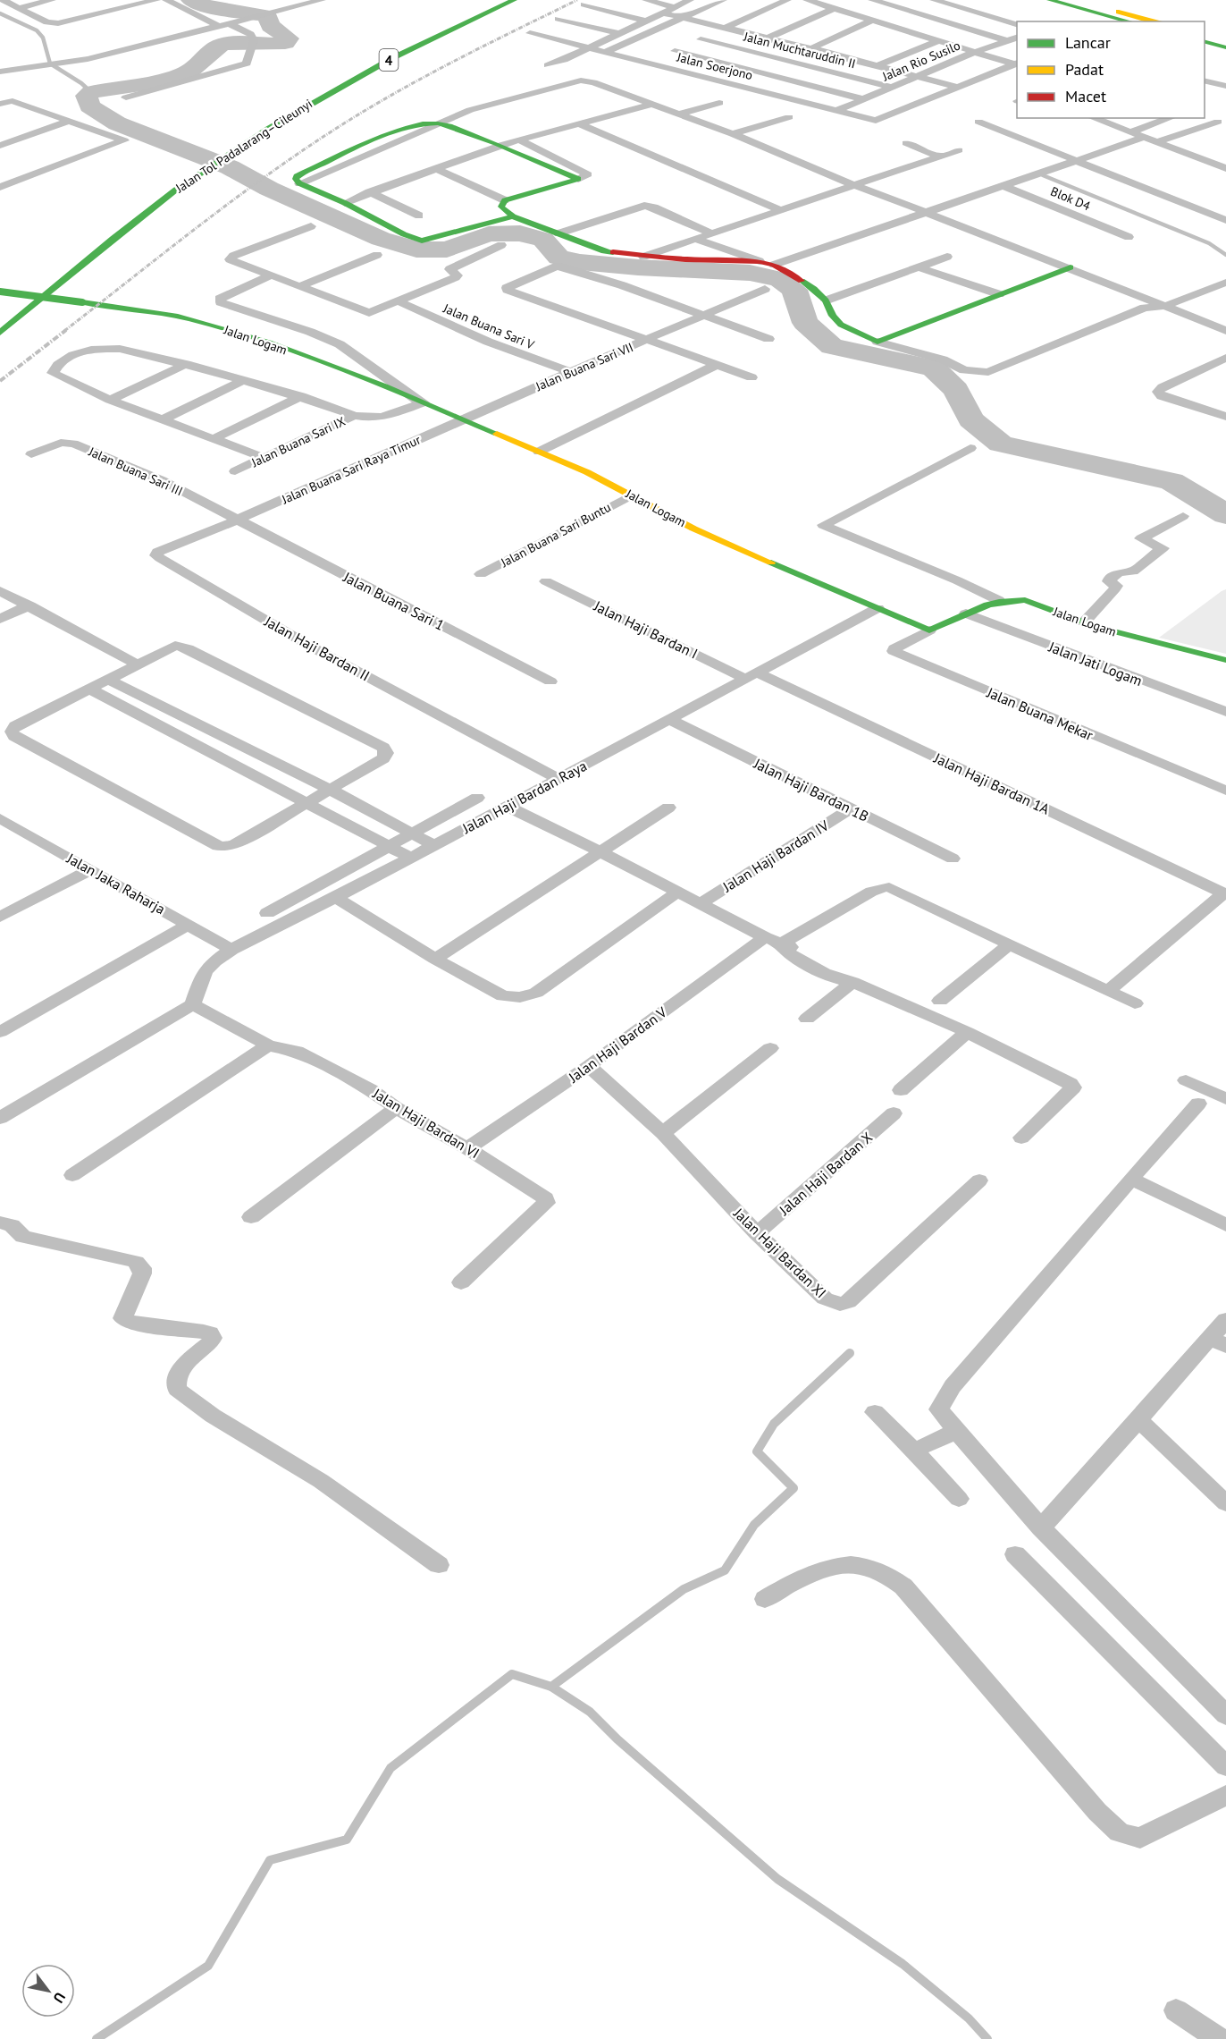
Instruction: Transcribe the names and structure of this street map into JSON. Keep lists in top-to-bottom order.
{
  "streets": {
    "main road": ["4", "Jalan Tol Padalarang–Cileunyi", "Jalan Logam"],
    "street": [
      "Jalan Muchtaruddin II",
      "Jalan Rio Susilo",
      "Jalan Soerjono",
      "Blok D4",
      "Jalan Buana Sari V",
      "Jalan Buana Sari VII",
      "Jalan Buana Sari IX",
      "Jalan Buana Sari Raya Timur",
      "Jalan Buana Sari III",
      "Jalan Buana Sari Buntu",
      "Jalan Buana Sari 1",
      "Jalan Haji Bardan I",
      "Jalan Haji Bardan II",
      "Jalan Jati Logam",
      "Jalan Buana Mekar",
      "Jalan Haji Bardan 1A",
      "Jalan Haji Bardan 1B",
      "Jalan Haji Bardan Raya",
      "Jalan Haji Bardan IV",
      "Jalan Jaka Raharja",
      "Jalan Haji Bardan V",
      "Jalan Haji Bardan VI",
      "Jalan Haji Bardan X",
      "Jalan Haji Bardan XI"
    ]
  },
  "crossings": [
    ["Jalan Muchtaruddin II", "Jalan Rio Susilo"],
    ["Jalan Rio Susilo", "Jalan Soerjono"],
    ["Jalan Buana Sari V", "Jalan Buana Sari VII"],
    ["Jalan Logam", "Jalan Buana Sari VII"],
    ["Jalan Logam", "Jalan Buana Sari IX"],
    ["Jalan Logam", "Jalan Buana Sari Raya Timur"],
    ["Jalan Logam", "Jalan Buana Sari Buntu"],
    ["Jalan Logam", "Jalan Jati Logam"],
    ["Jalan Logam", "Jalan Buana Mekar"],
    ["Jalan Logam", "Jalan Haji Bardan Raya"],
    ["Jalan Buana Sari VII", "Jalan Buana Sari Raya Timur"],
    ["Jalan Buana Sari Raya Timur", "Jalan Buana Sari III"],
    ["Jalan Buana Sari Raya Timur", "Jalan Buana Sari 1"],
    ["Jalan Buana Sari Raya Timur", "Jalan Haji Bardan II"],
    ["Jalan Buana Sari III", "Jalan Buana Sari 1"],
    ["Jalan Buana Sari III", "Jalan Haji Bardan II"],
    ["Jalan Buana Sari 1", "Jalan Haji Bardan II"],
    ["Jalan Haji Bardan I", "Jalan Haji Bardan 1A"],
    ["Jalan Haji Bardan I", "Jalan Haji Bardan Raya"],
    ["Jalan Haji Bardan II", "Jalan Haji Bardan Raya"],
    ["Jalan Haji Bardan 1A", "Jalan Haji Bardan Raya"],
    ["Jalan Haji Bardan 1B", "Jalan Haji Bardan Raya"],
    ["Jalan Haji Bardan 1B", "Jalan Haji Bardan IV"],
    ["Jalan Haji Bardan Raya", "Jalan Jaka Raharja"],
    ["Jalan Haji Bardan Raya", "Jalan Haji Bardan VI"],
    ["Jalan Haji Bardan V", "Jalan Haji Bardan VI"],
    ["Jalan Haji Bardan V", "Jalan Haji Bardan XI"],
    ["Jalan Haji Bardan X", "Jalan Haji Bardan XI"]
  ],
  "legend": ["Lancar", "Padat", "Macet"],
  "north": "bottom right"
}
